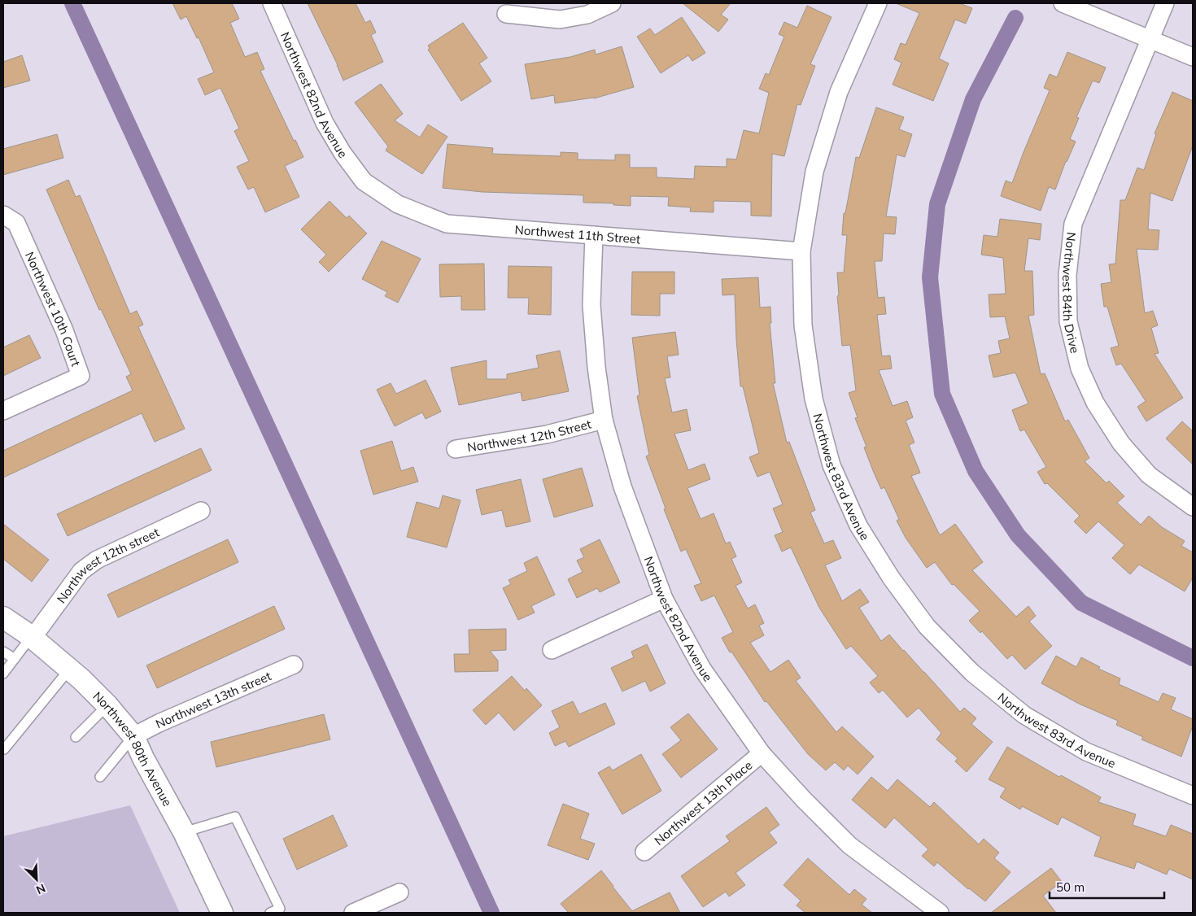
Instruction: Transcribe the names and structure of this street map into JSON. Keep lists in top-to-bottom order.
{
  "streets": {
    "street": [
      "Northwest 82nd Avenue",
      "Northwest 11th Street",
      "Northwest 84th Drive",
      "Northwest 10th Court",
      "Northwest 12th Street",
      "Northwest 83rd Avenue",
      "Northwest 12th street",
      "Northwest 13th street",
      "Northwest 80th Avenue",
      "Northwest 13th Place"
    ]
  },
  "crossings": [
    ["Northwest 82nd Avenue", "Northwest 11th Street"],
    ["Northwest 82nd Avenue", "Northwest 12th Street"],
    ["Northwest 82nd Avenue", "Northwest 13th Place"],
    ["Northwest 11th Street", "Northwest 83rd Avenue"],
    ["Northwest 12th street", "Northwest 80th Avenue"],
    ["Northwest 13th street", "Northwest 80th Avenue"]
  ],
  "scale_bar": "50 m",
  "north": "bottom right"
}
